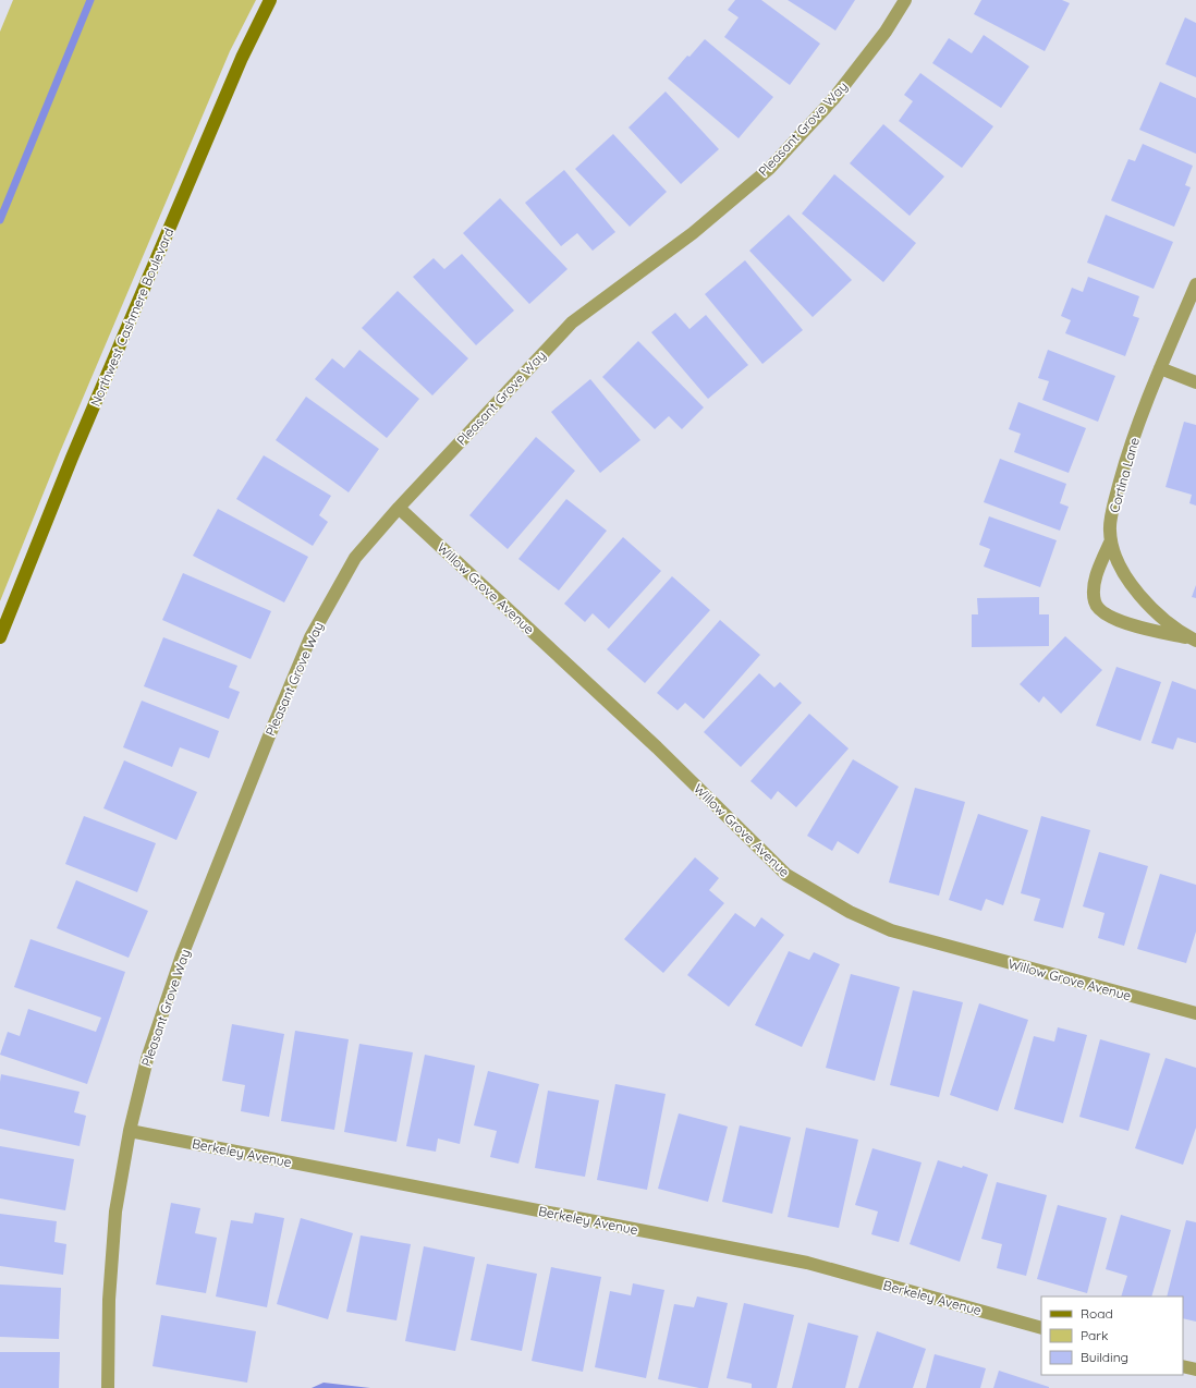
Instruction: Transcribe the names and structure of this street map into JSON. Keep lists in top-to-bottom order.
{
  "streets": {
    "street": [
      "Pleasant Grove Way",
      "Northwest Cashmere Boulevard",
      "Cortina Lane",
      "Willow Grove Avenue",
      "Berkeley Avenue"
    ]
  },
  "crossings": [
    ["Pleasant Grove Way", "Willow Grove Avenue"],
    ["Pleasant Grove Way", "Berkeley Avenue"]
  ],
  "legend": ["Road", "Park", "Building"]
}
